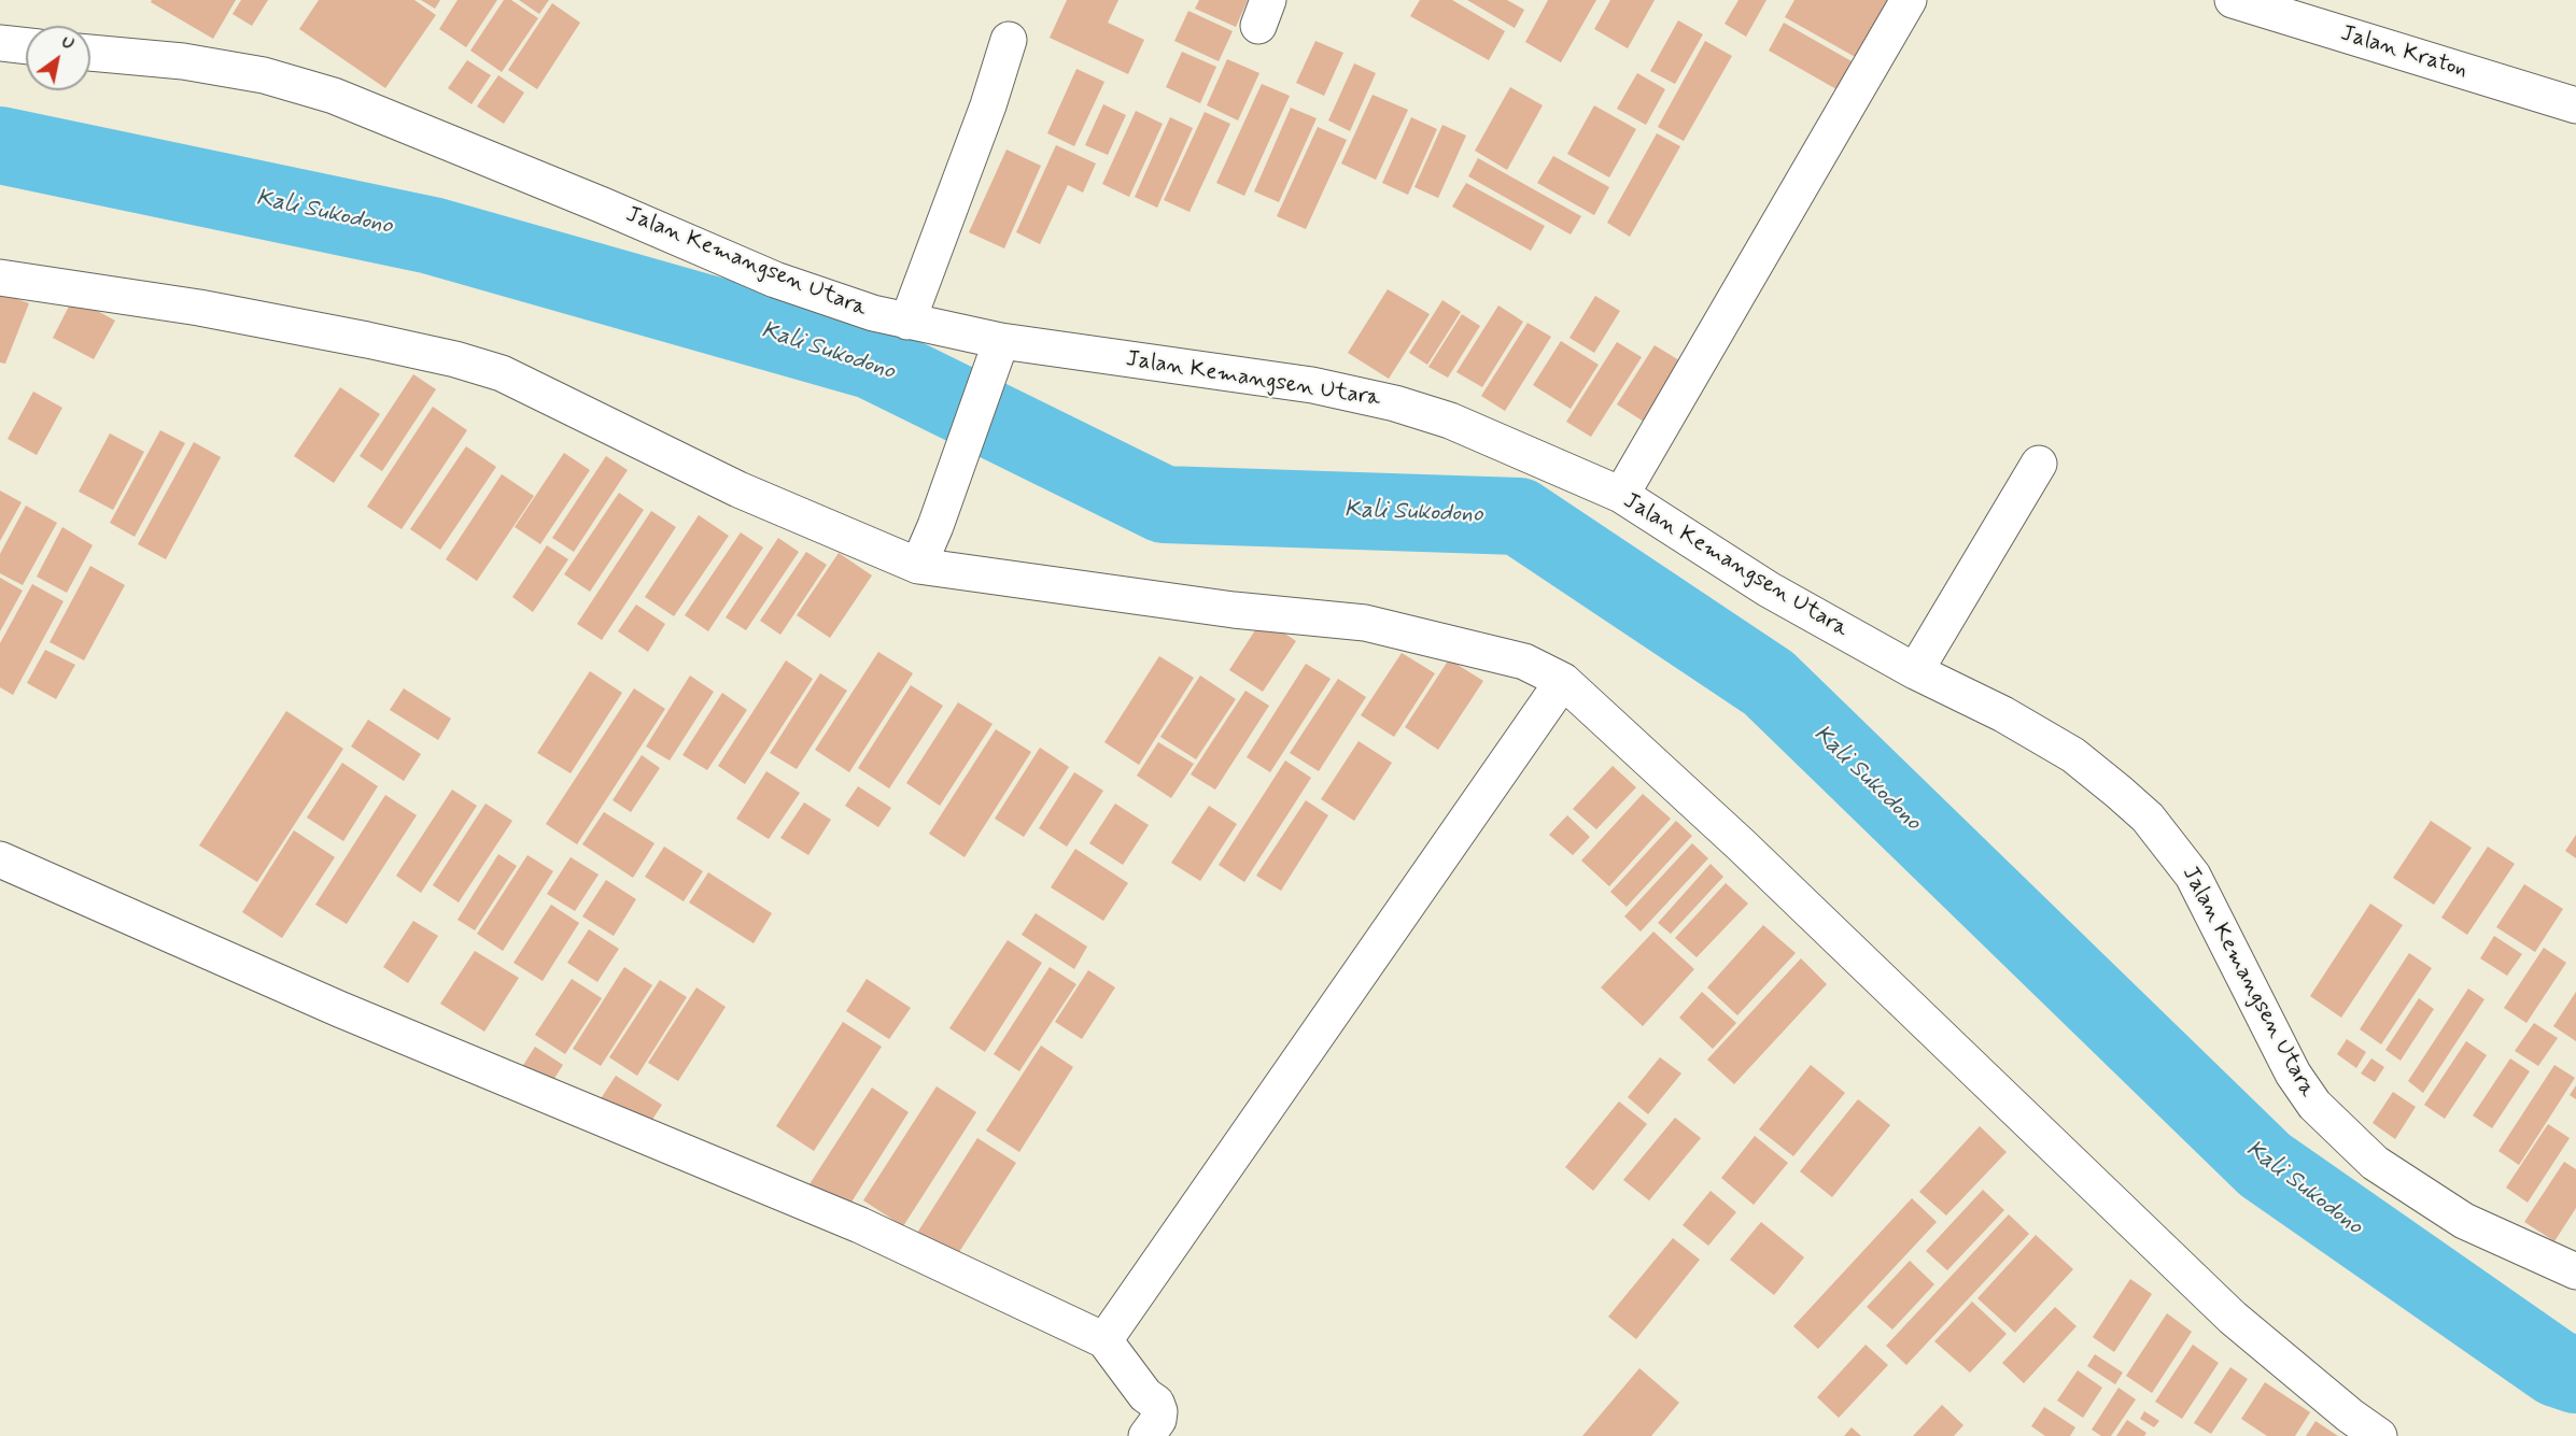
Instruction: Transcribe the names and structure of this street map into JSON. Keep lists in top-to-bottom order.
{
  "streets": {
    "street": ["Jalan Kraton", "Jalan Kemangsen Utara"]
  },
  "water": ["Kali Sukodono"],
  "north": "top right"
}
